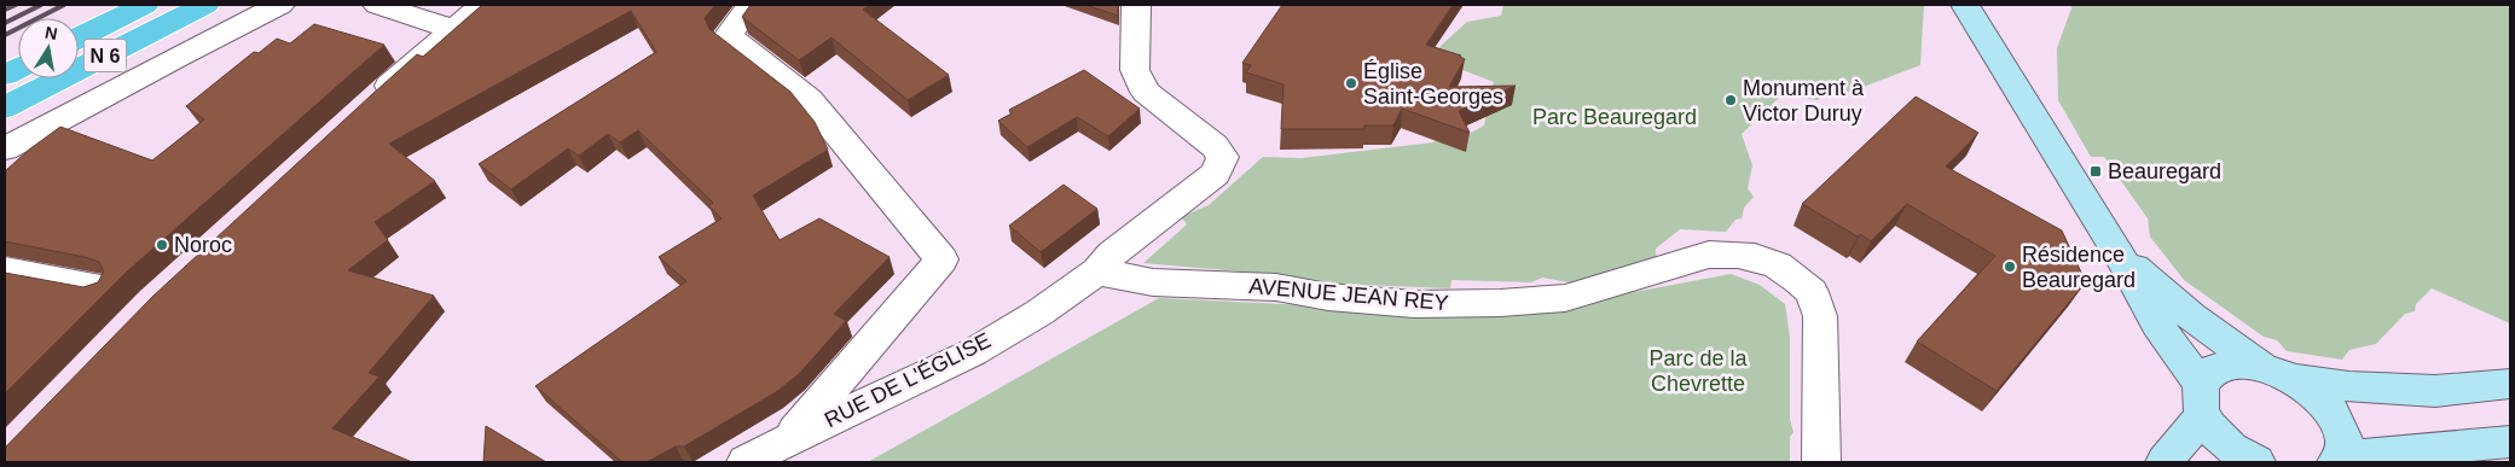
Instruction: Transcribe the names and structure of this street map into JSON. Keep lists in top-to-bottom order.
{
  "streets": {
    "main road": ["N 6"],
    "street": ["AVENUE JEAN REY", "RUE DE L'ÉGLISE"]
  },
  "crossings": [
    ["AVENUE JEAN REY", "RUE DE L'ÉGLISE"]
  ],
  "parks": ["Parc Beauregard", "Parc de la Chevrette"],
  "places": {
    "other": [
      "Église Saint-Georges",
      "Monument à Victor Duruy",
      "Noroc",
      "Résidence Beauregard"
    ],
    "transit": ["Beauregard"]
  },
  "north": "top"
}
